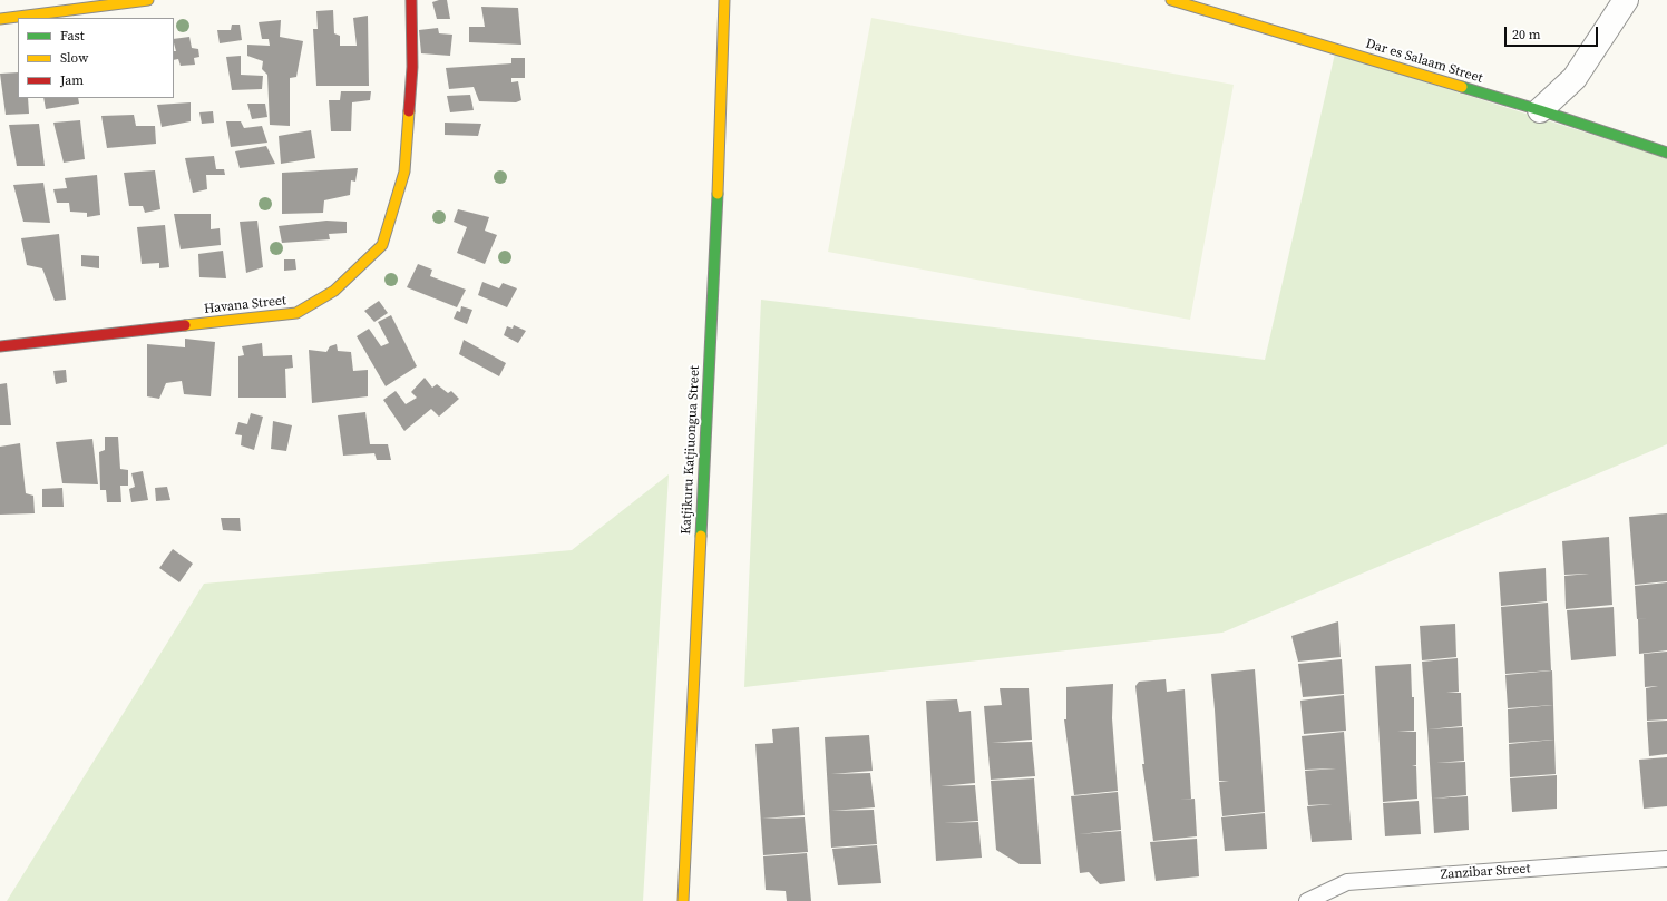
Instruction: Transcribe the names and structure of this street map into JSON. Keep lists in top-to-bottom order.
{
  "streets": {
    "street": ["Dar es Salaam Street", "Havana Street", "Katjikuru Katjiuongua Street"],
    "lane": ["Zanzibar Street"]
  },
  "legend": ["Fast", "Slow", "Jam"],
  "scale_bar": "20 m"
}
